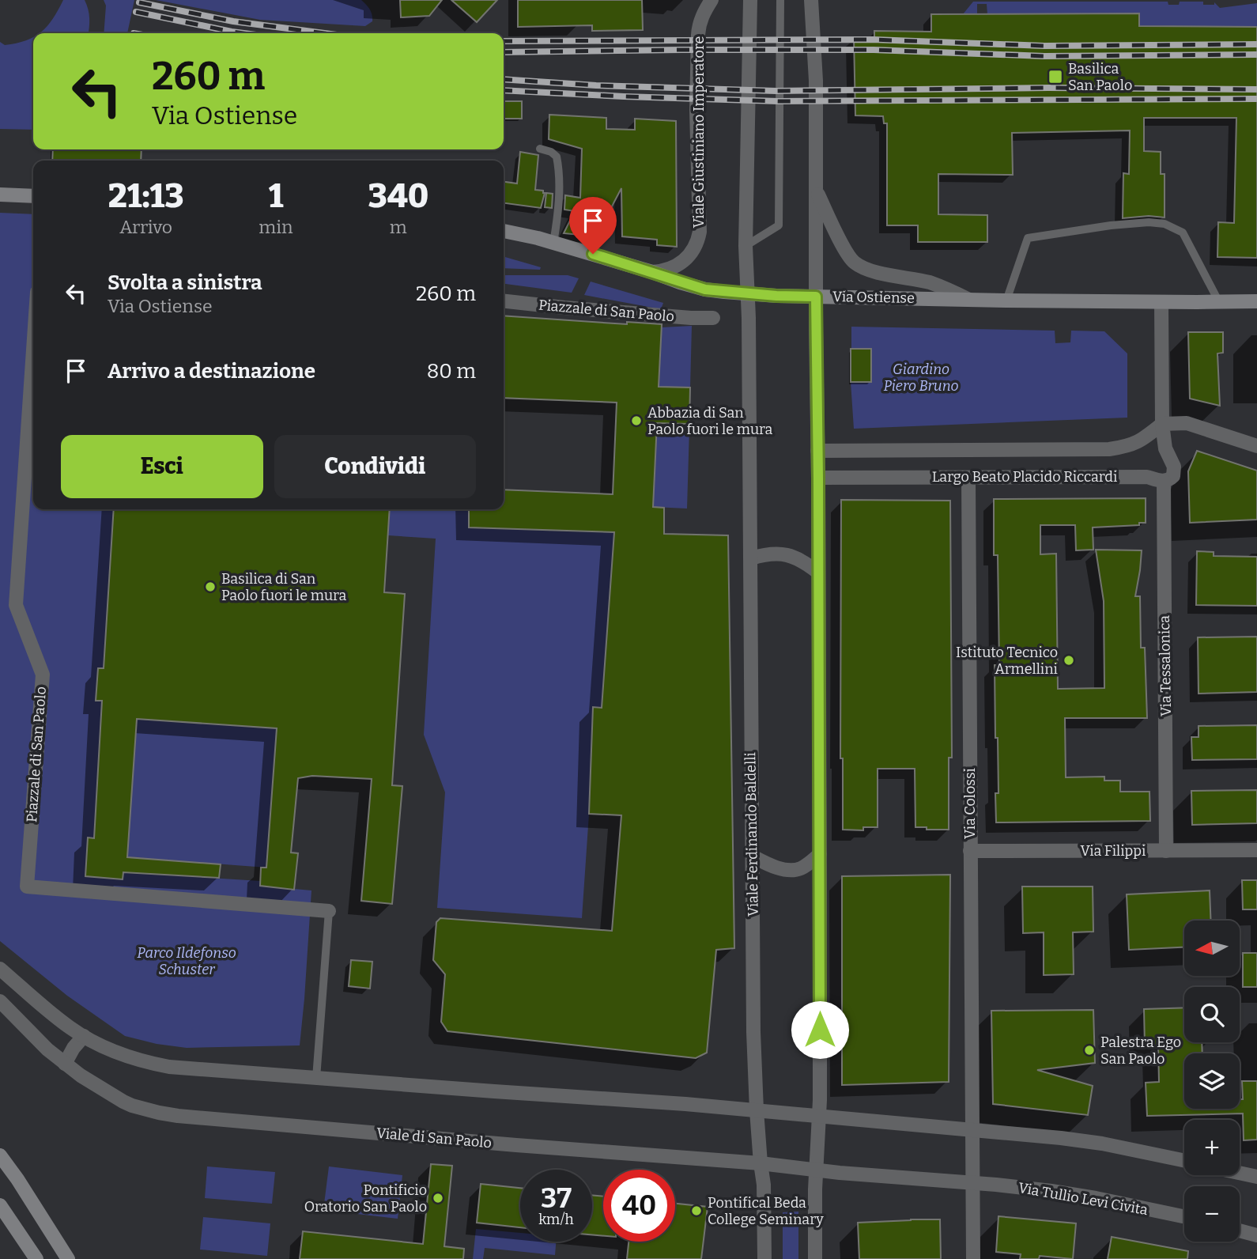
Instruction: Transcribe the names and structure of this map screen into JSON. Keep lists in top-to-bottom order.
{
  "streets": {
    "main road": ["Via Ostiense"],
    "street": [
      "Viale Giustiniano Imperatore",
      "Piazzale di San Paolo",
      "Largo Beato Placido Riccardi",
      "Via Tessalonica",
      "Via Colossi",
      "Viale Ferdinando Baldelli",
      "Via Filippi",
      "Viale di San Paolo",
      "Via Tullio Levi Civita"
    ]
  },
  "crossings": [
    ["Viale Giustiniano Imperatore", "Via Ostiense"],
    ["Via Ostiense", "Viale Ferdinando Baldelli"],
    ["Largo Beato Placido Riccardi", "Via Tessalonica"],
    ["Largo Beato Placido Riccardi", "Via Colossi"],
    ["Via Tessalonica", "Via Filippi"],
    ["Via Colossi", "Via Filippi"],
    ["Viale Ferdinando Baldelli", "Viale di San Paolo"],
    ["Viale di San Paolo", "Via Tullio Levi Civita"]
  ],
  "parks": ["Giardino Piero Bruno", "Parco Ildefonso Schuster"],
  "places": {
    "transit": ["Basilica San Paolo"],
    "other": [
      "Abbazia di San Paolo fuori le mura",
      "Basilica di San Paolo fuori le mura",
      "Istituto Tecnico Armellini",
      "Palestra Ego San Paolo",
      "Pontificio Oratorio San Paolo",
      "Pontifical Beda College Seminary"
    ]
  },
  "north": "left",
  "page": {
    "turn": ["260 m", "Via Ostiense"],
    "eta": [
      "21:13",
      "Arrivo",
      "1",
      "min",
      "340",
      "m"
    ],
    "list": [
      {
        "name": "Svolta a sinistra",
        "note": "Via Ostiense",
        "value": "260 m"
      },
      {
        "name": "Arrivo a destinazione",
        "value": "80 m"
      }
    ],
    "buttons": ["Esci", "Condividi"],
    "map_buttons": ["+", "−"],
    "speed": "37 km/h",
    "limit": "40"
  }
}
